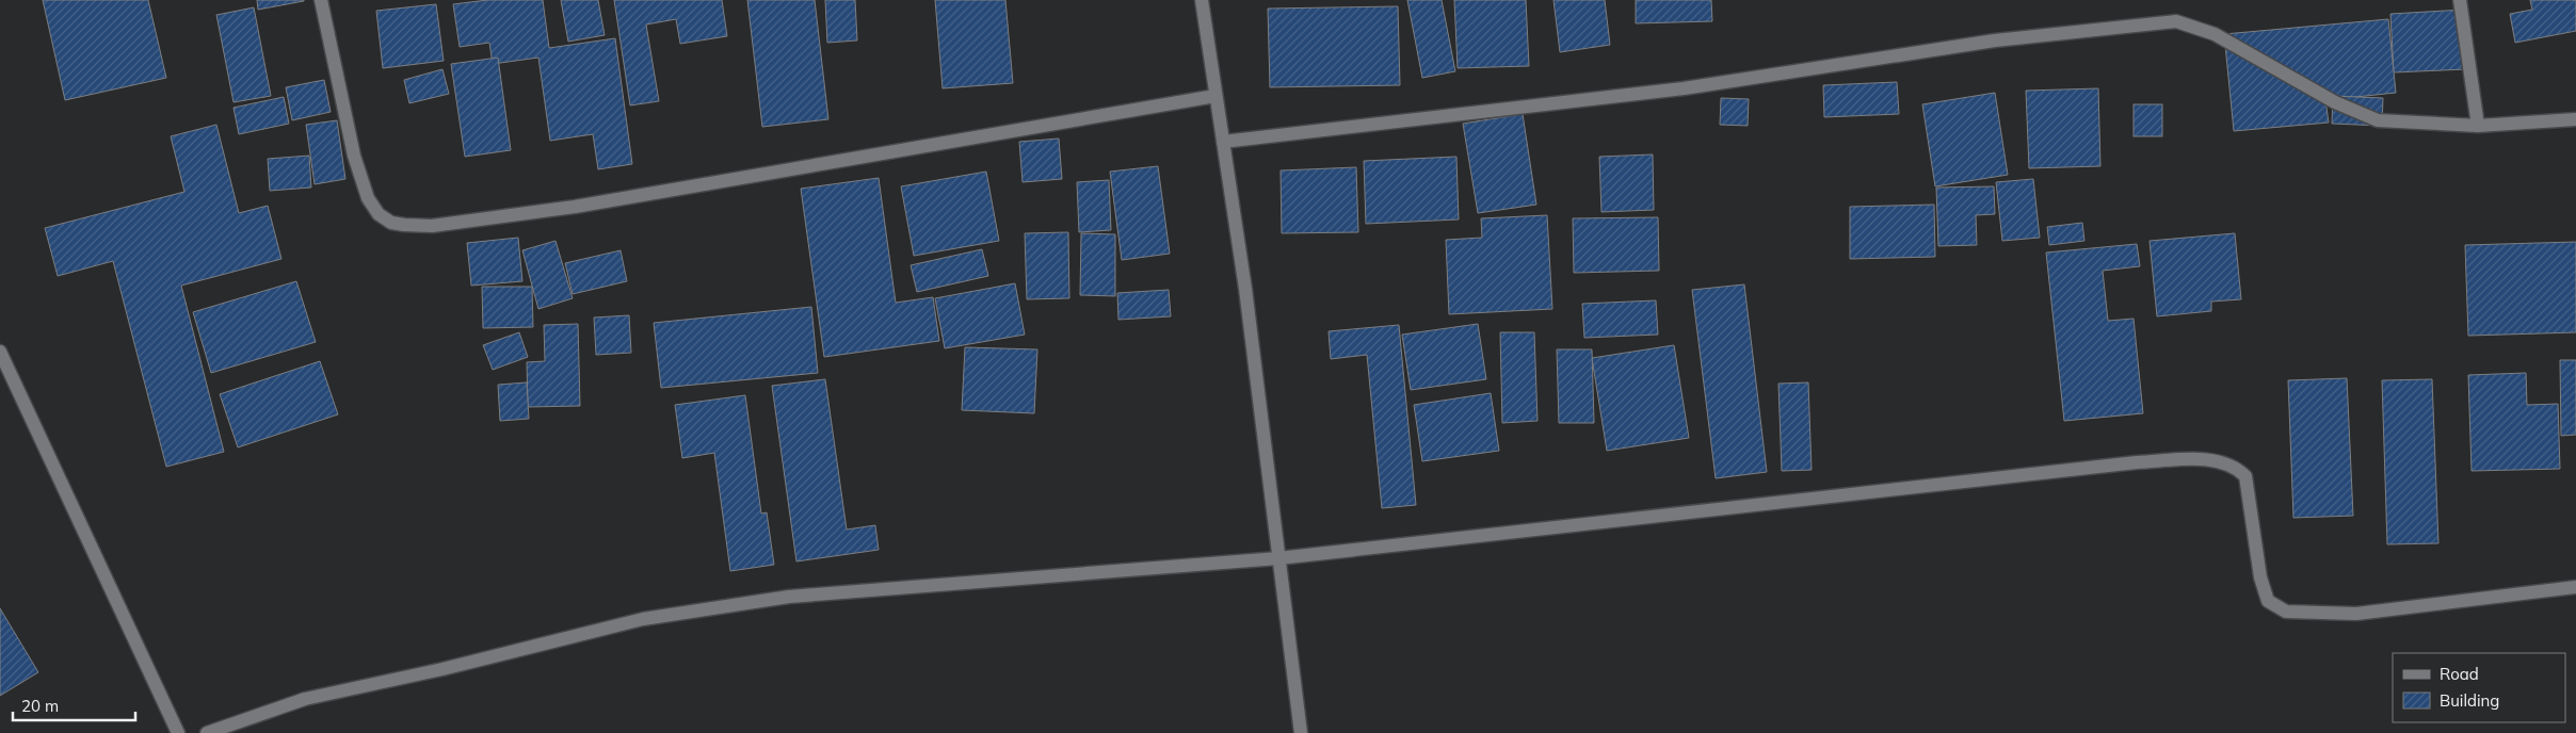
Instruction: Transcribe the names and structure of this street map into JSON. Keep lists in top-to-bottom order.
{
  "legend": ["Road", "Building"],
  "scale_bar": "20 m"
}
